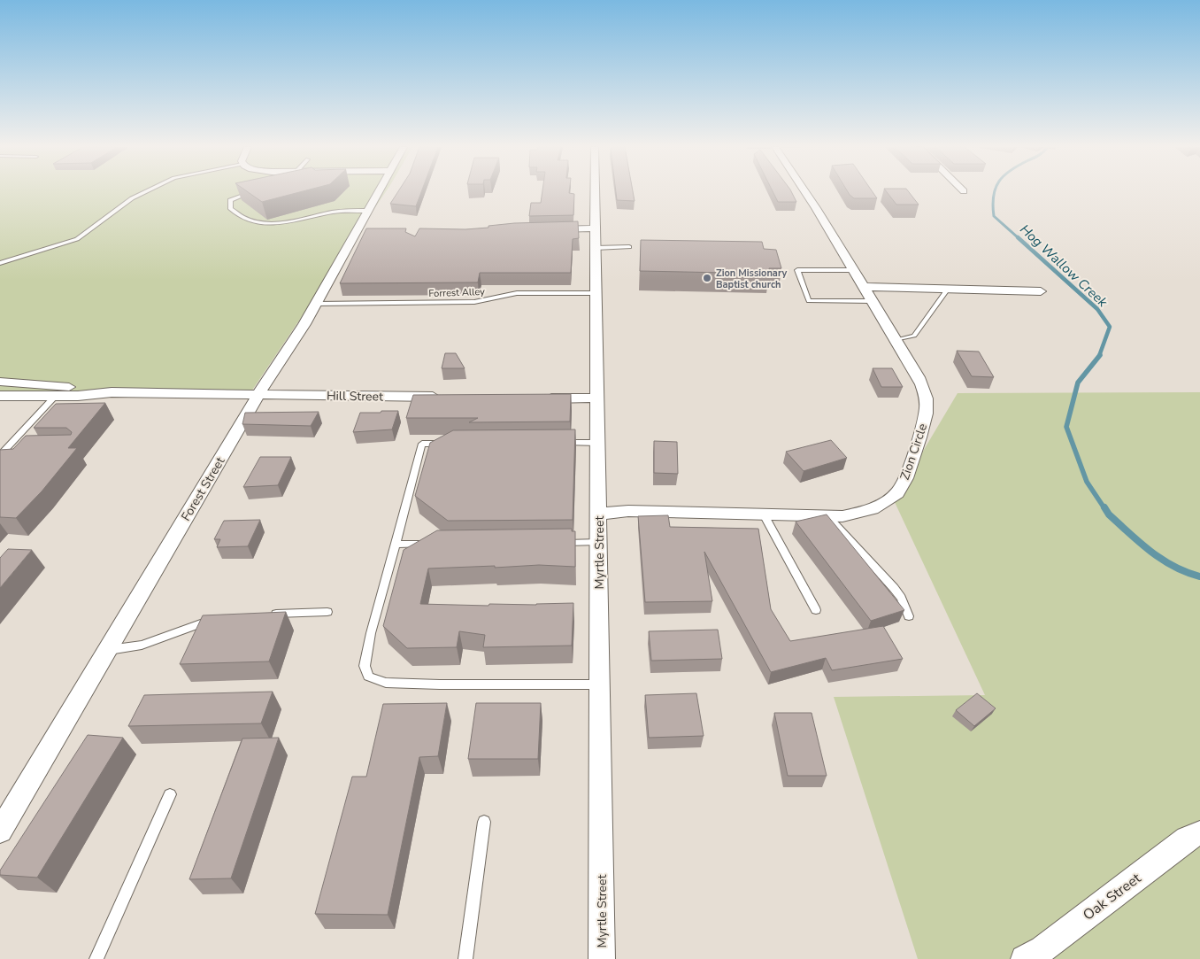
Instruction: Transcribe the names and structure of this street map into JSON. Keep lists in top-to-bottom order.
{
  "streets": {
    "street": [
      "Hill Street",
      "Zion Circle",
      "Forest Street",
      "Myrtle Street",
      "Oak Street"
    ],
    "lane": ["Forrest Alley"]
  },
  "crossings": [
    ["Forrest Alley", "Forest Street"],
    ["Forrest Alley", "Myrtle Street"],
    ["Hill Street", "Forest Street"],
    ["Zion Circle", "Myrtle Street"]
  ],
  "water": ["Hog Wallow Creek"],
  "places": ["Zion Missionary Baptist church"]
}
